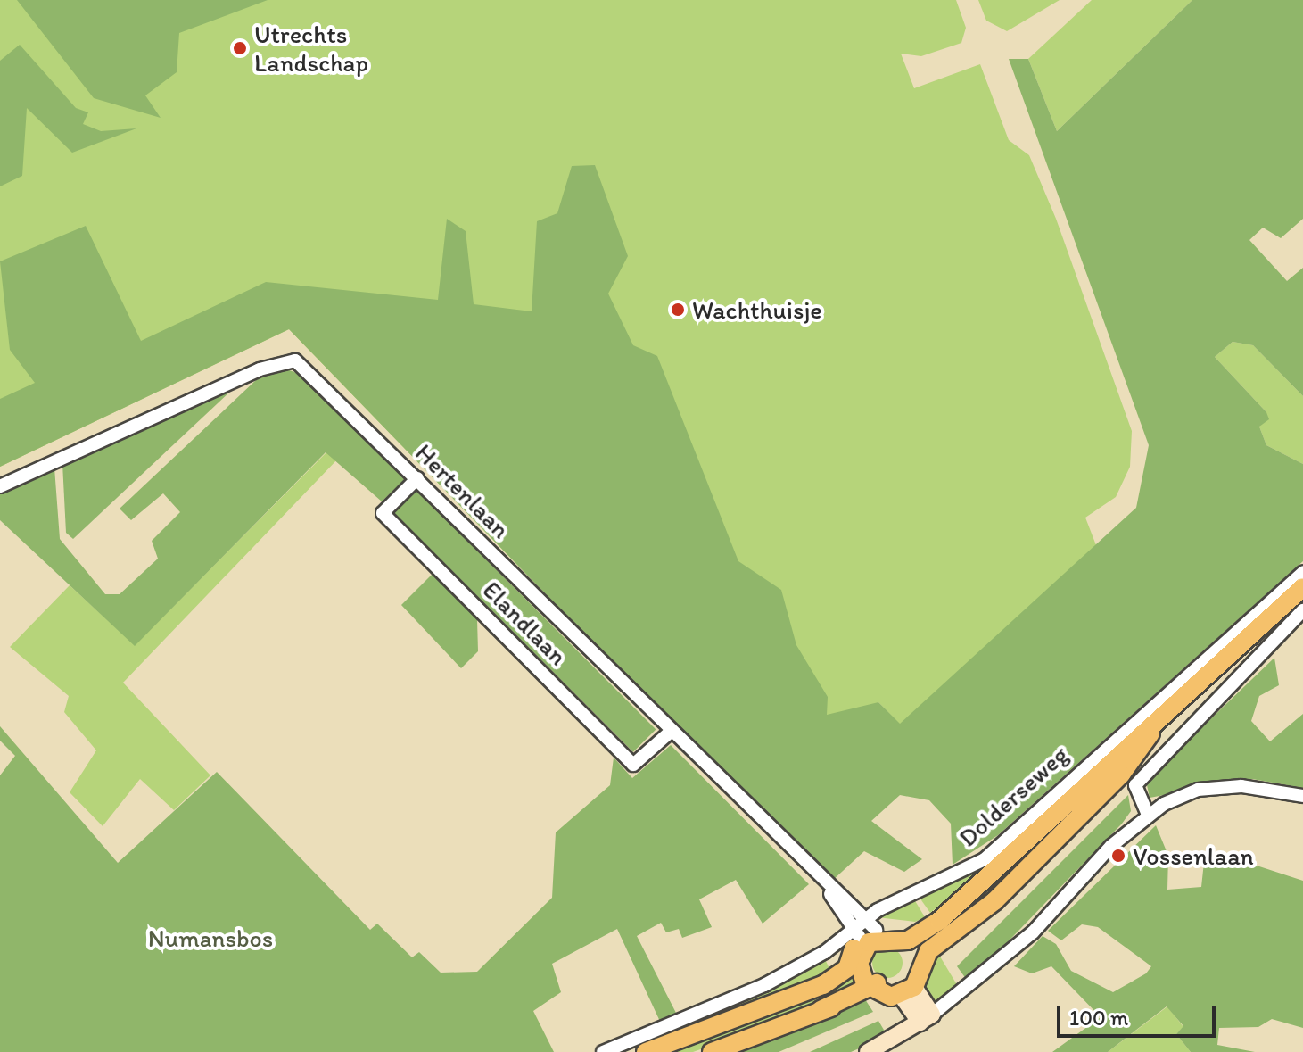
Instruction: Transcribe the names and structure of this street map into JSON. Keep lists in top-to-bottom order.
{
  "streets": {
    "main road": ["Dolderseweg"],
    "street": ["Hertenlaan", "Elandlaan"]
  },
  "crossings": [
    ["Hertenlaan", "Elandlaan"],
    ["Hertenlaan", "Dolderseweg"]
  ],
  "parks": ["Numansbos"],
  "places": ["Utrechts Landschap", "Wachthuisje", "Vossenlaan"],
  "scale_bar": "100 m"
}
